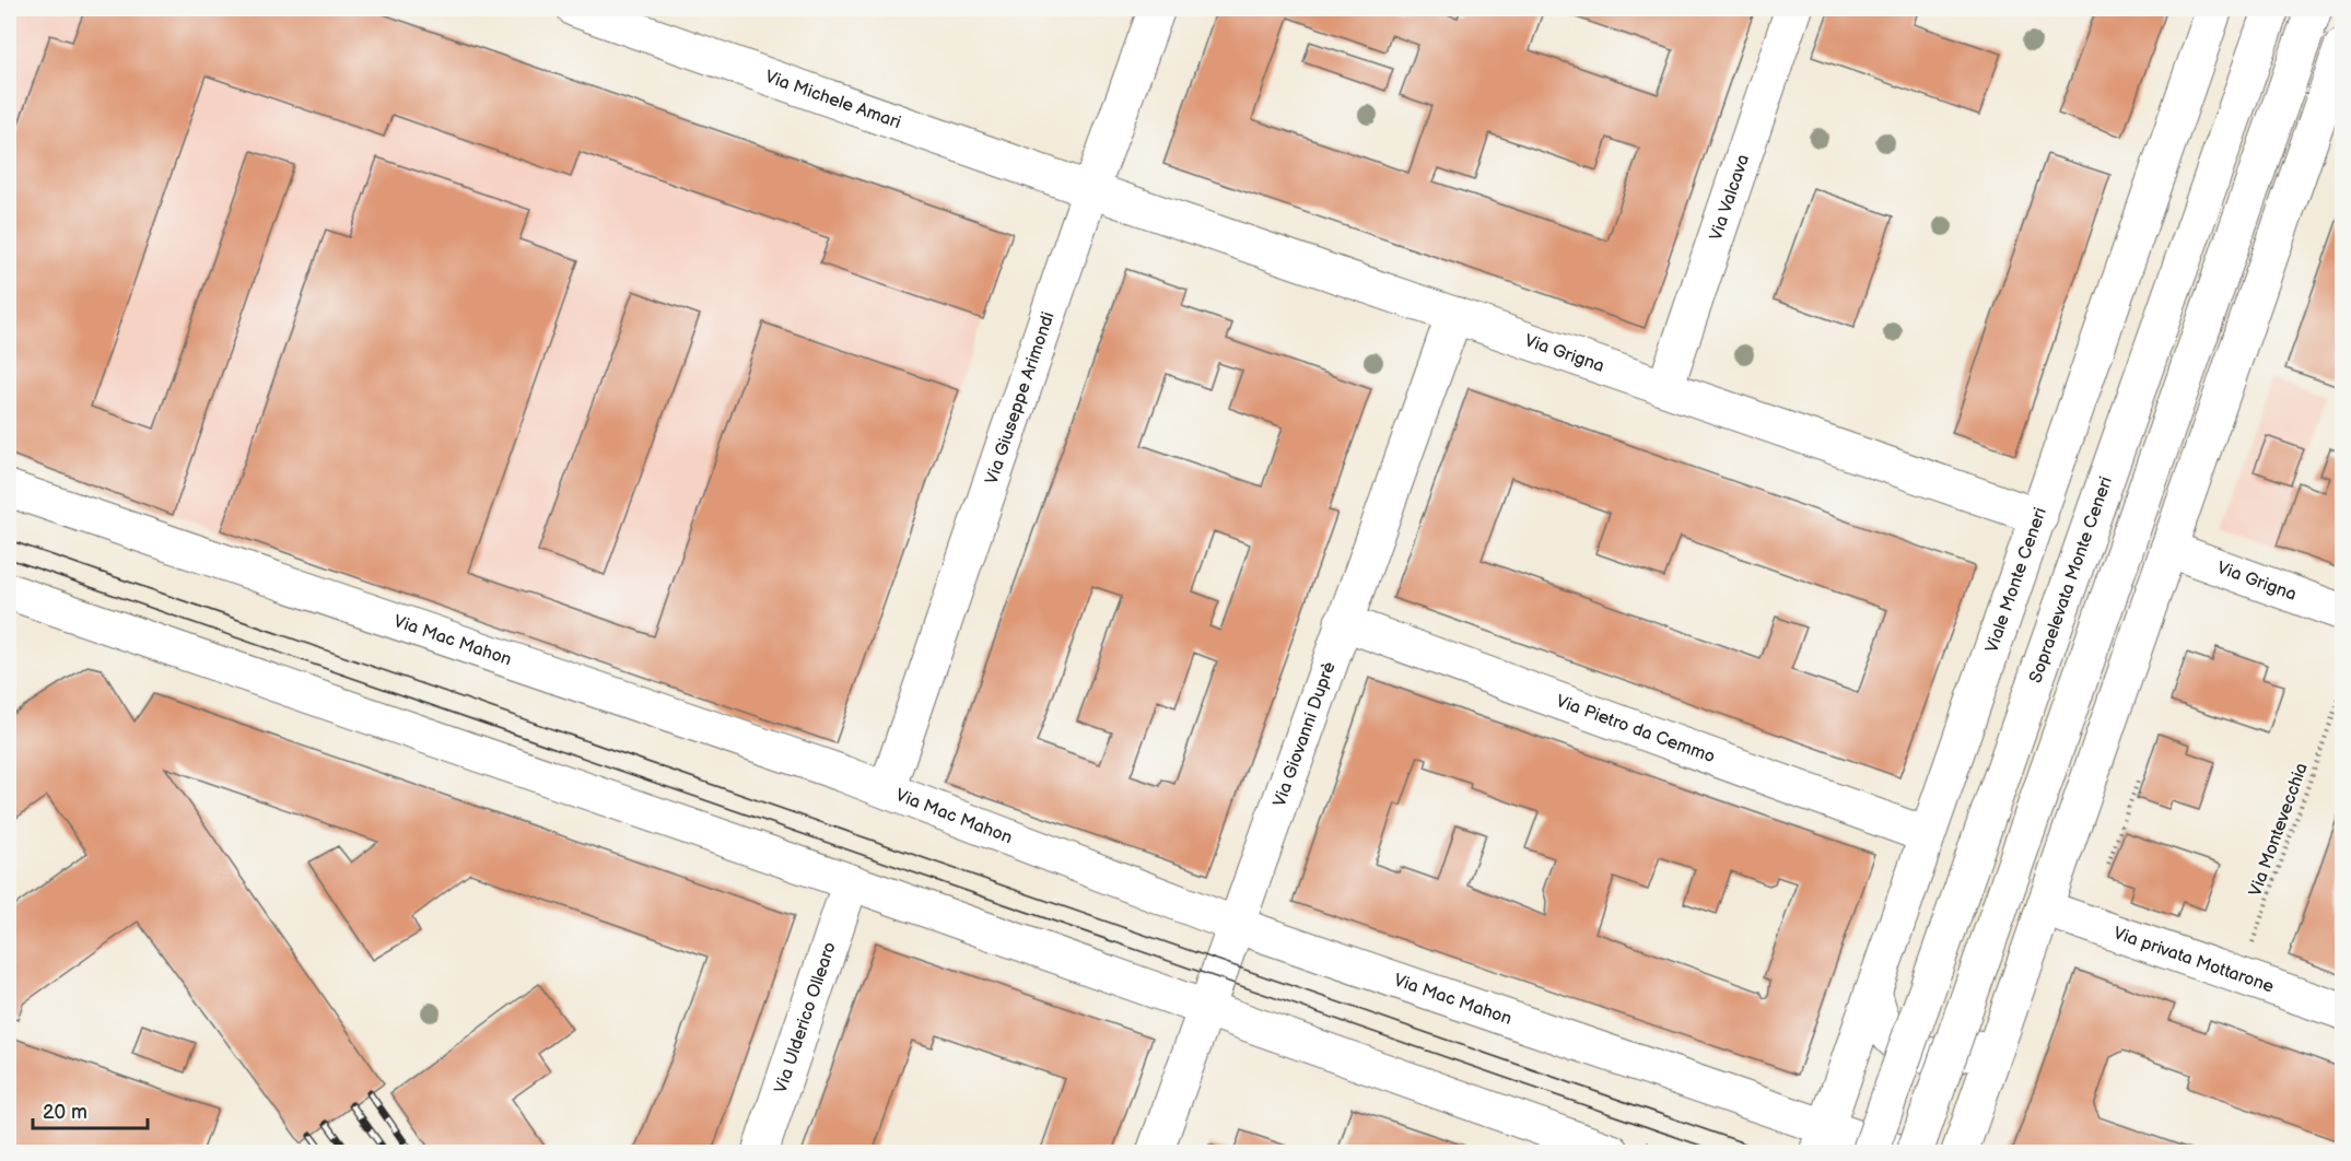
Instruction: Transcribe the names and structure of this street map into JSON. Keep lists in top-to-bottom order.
{
  "streets": {
    "main road": [
      "Via Michele Amari",
      "Via Valcava",
      "Via Grigna",
      "Via Giuseppe Arimondi",
      "Viale Monte Ceneri",
      "Sopraelevata Monte Ceneri",
      "Via Mac Mahon",
      "Via Pietro da Cemmo",
      "Via Giovanni Duprè",
      "Via privata Mottarone",
      "Via Ulderico Ollearo"
    ],
    "path": ["Via Montevecchia"]
  },
  "crossings": [
    ["Via Michele Amari", "Via Grigna"],
    ["Via Michele Amari", "Via Giuseppe Arimondi"],
    ["Via Valcava", "Via Grigna"],
    ["Via Grigna", "Via Giuseppe Arimondi"],
    ["Via Grigna", "Viale Monte Ceneri"],
    ["Via Grigna", "Via Giovanni Duprè"],
    ["Via Giuseppe Arimondi", "Via Mac Mahon"],
    ["Viale Monte Ceneri", "Via Mac Mahon"],
    ["Viale Monte Ceneri", "Via Pietro da Cemmo"],
    ["Via Mac Mahon", "Via Giovanni Duprè"],
    ["Via Pietro da Cemmo", "Via Giovanni Duprè"],
    ["Via Montevecchia", "Via privata Mottarone"]
  ],
  "scale_bar": "20 m"
}
